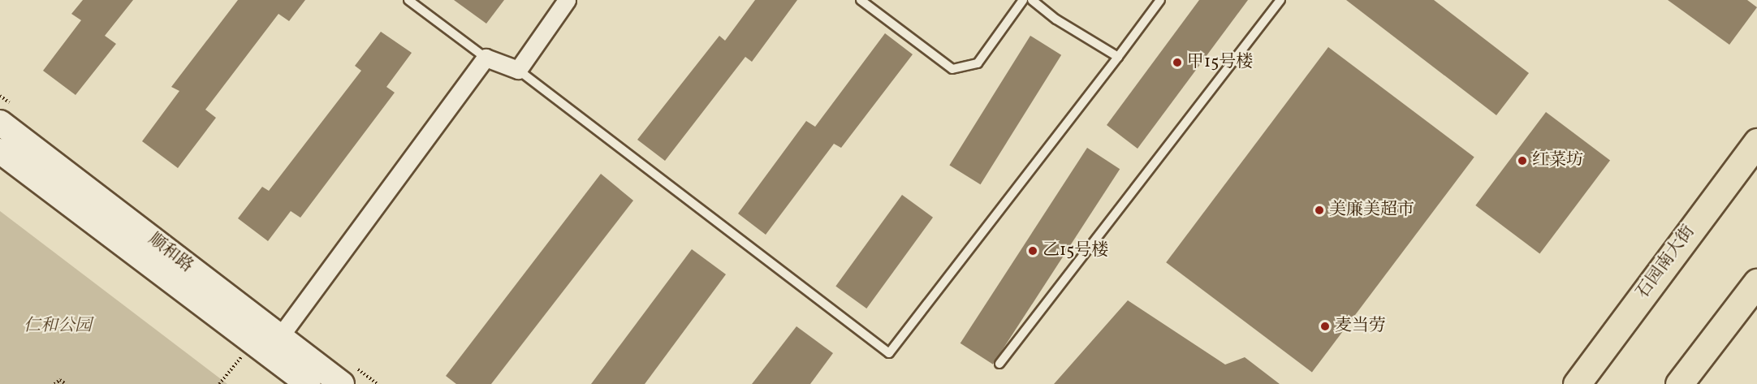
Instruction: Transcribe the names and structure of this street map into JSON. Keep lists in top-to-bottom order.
{
  "streets": {
    "main road": ["顺和路", "石园南大街"]
  },
  "parks": ["仁和公园"],
  "places": [
    "甲15号楼",
    "红菜坊",
    "美廉美超市",
    "乙15号楼",
    "麦当劳"
  ]
}
